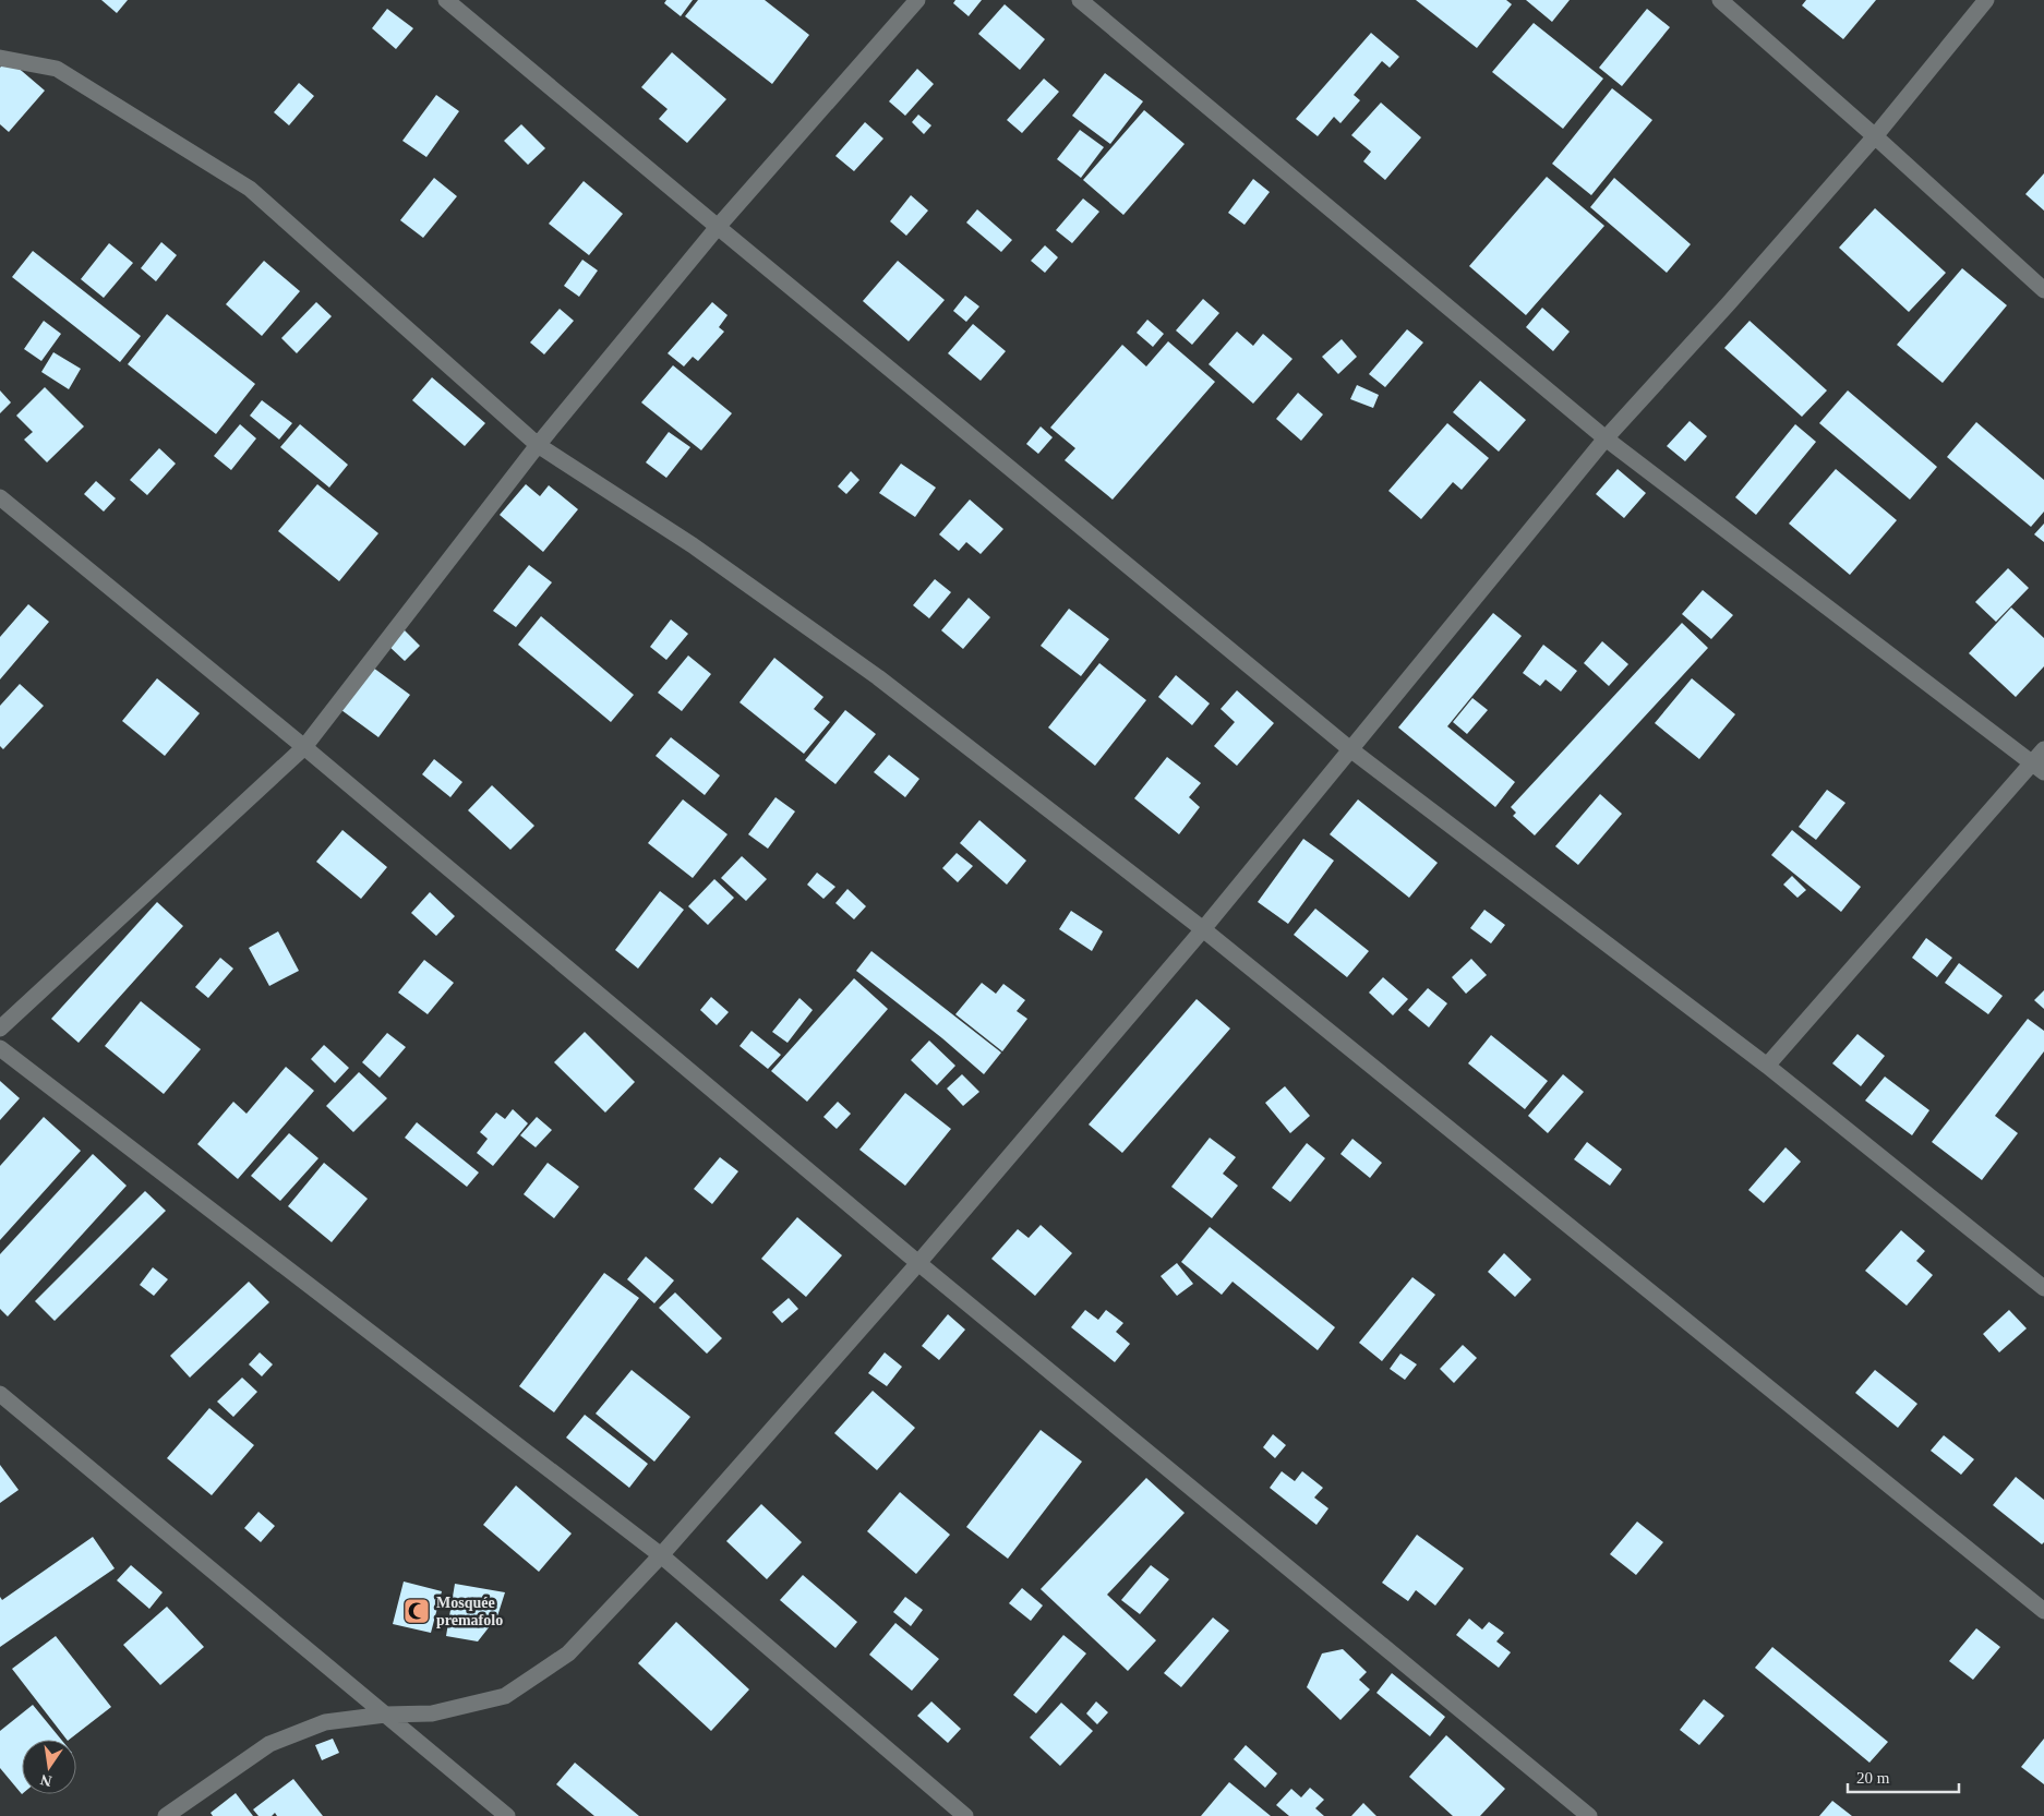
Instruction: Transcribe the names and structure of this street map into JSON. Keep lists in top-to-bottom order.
{
  "places": {
    "mosque": ["Mosquée premafolo"]
  },
  "scale_bar": "20 m",
  "north": "bottom"
}
